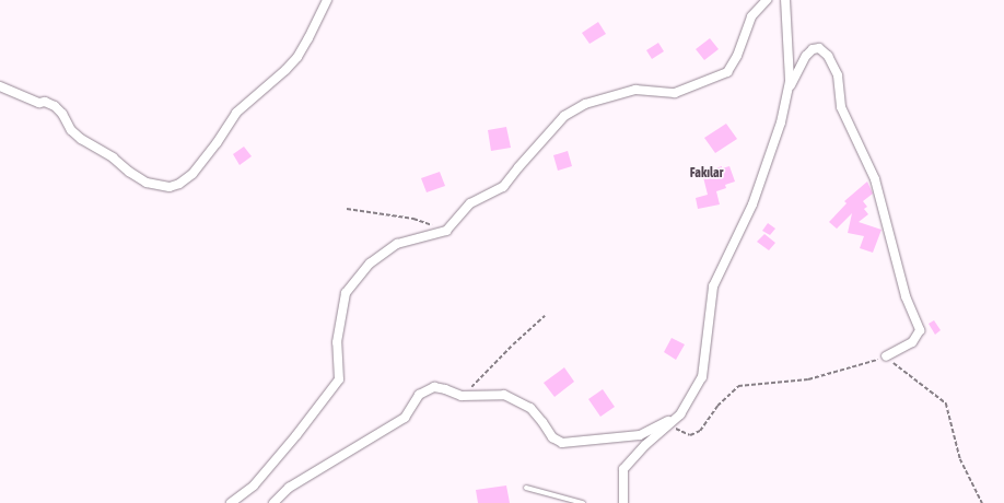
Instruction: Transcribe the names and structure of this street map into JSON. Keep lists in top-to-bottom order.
{
  "districts": ["Fakılar"]
}
